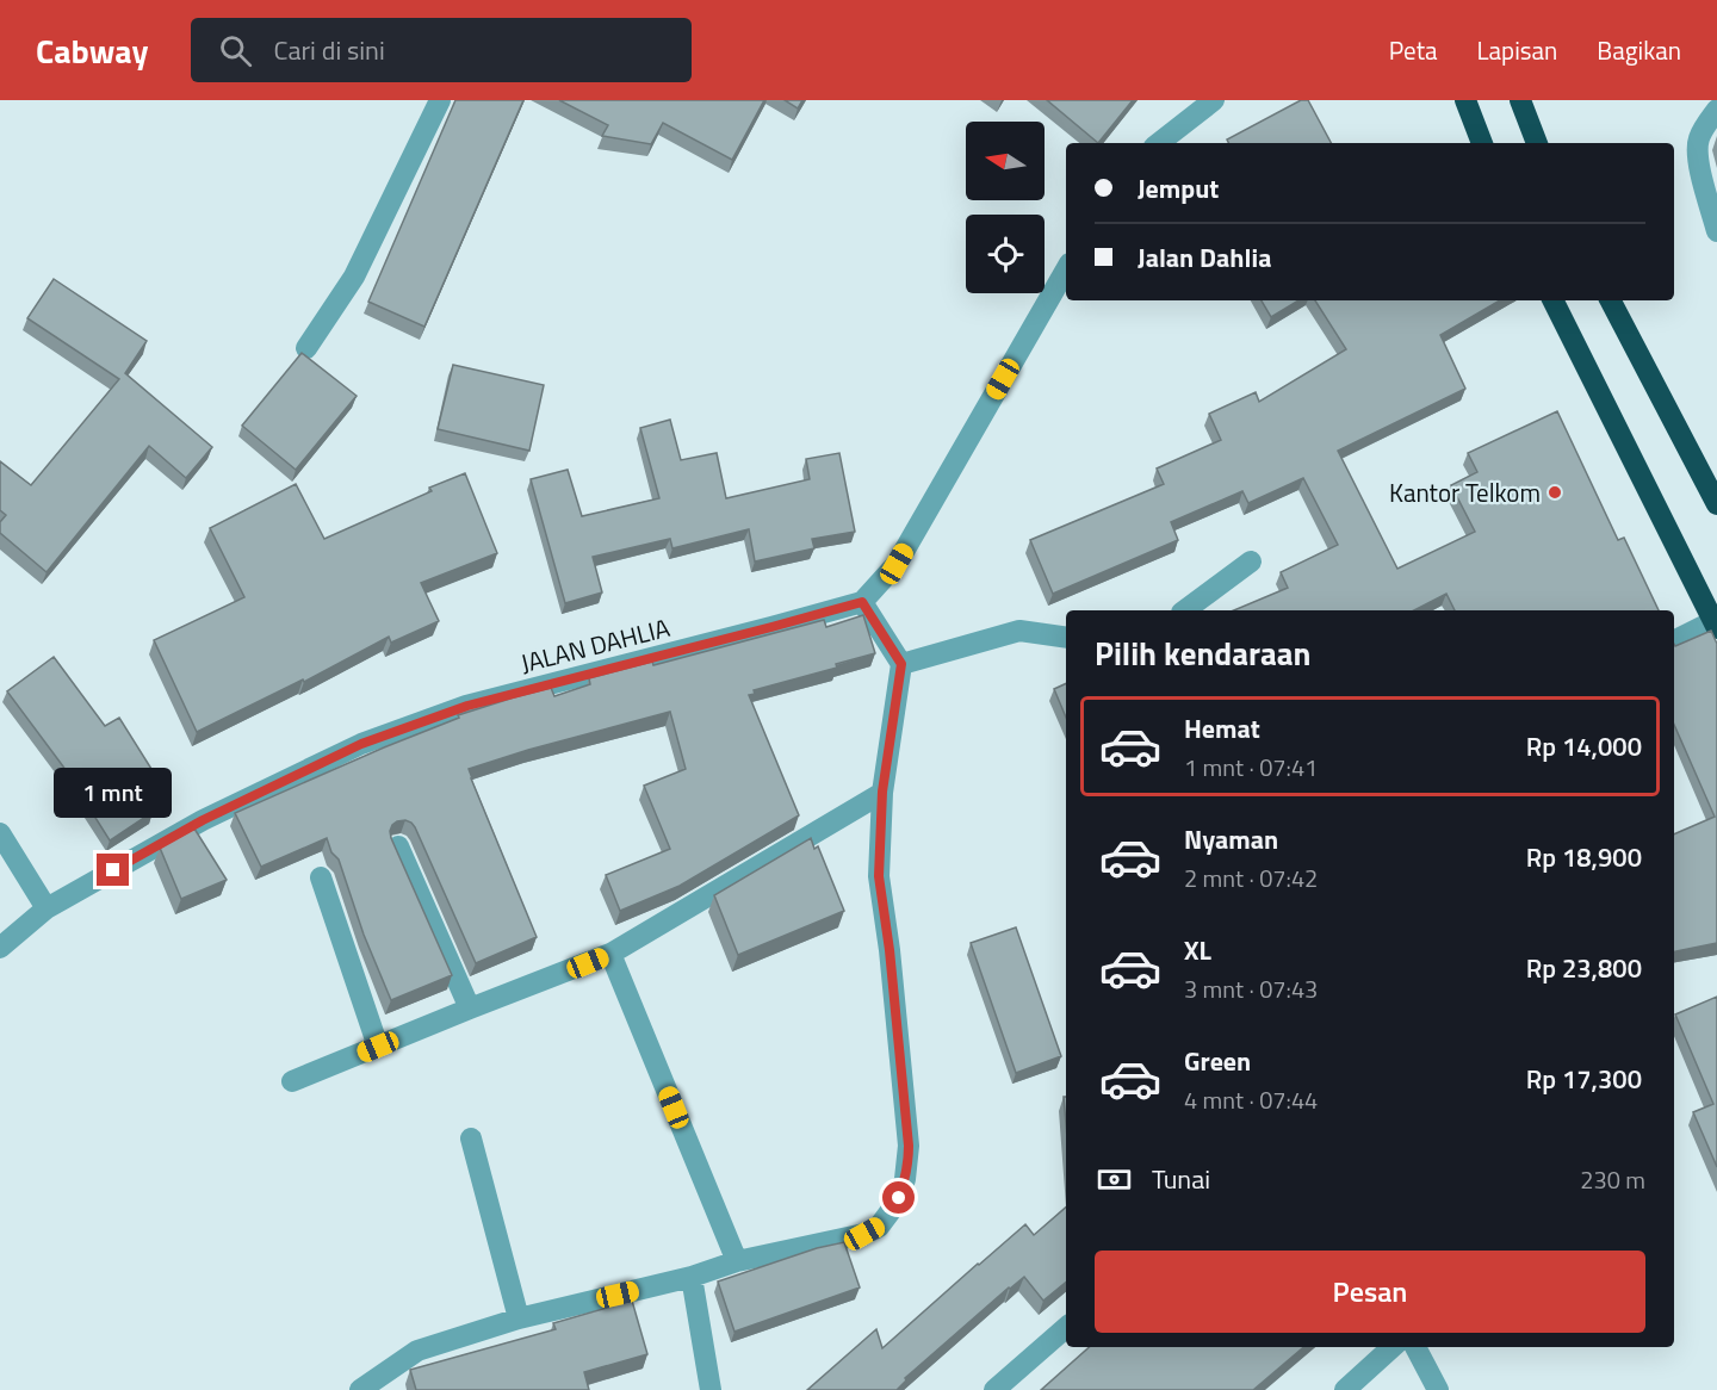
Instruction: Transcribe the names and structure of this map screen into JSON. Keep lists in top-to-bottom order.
{
  "streets": {
    "street": ["JALAN DAHLIA"]
  },
  "places": ["Kantor Telkom"],
  "north": "left",
  "page": {
    "header": "Cabway",
    "search": "Cari di sini",
    "nav": ["Peta", "Lapisan", "Bagikan"],
    "banner": ["Jemput", "Jalan Dahlia"],
    "heading": "Pilih kendaraan",
    "list": [
      {
        "name": "Hemat",
        "note": "1 mnt · 07:41",
        "value": "Rp 14,000"
      },
      {
        "name": "Nyaman",
        "note": "2 mnt · 07:42",
        "value": "Rp 18,900"
      },
      {
        "name": "XL",
        "note": "3 mnt · 07:43",
        "value": "Rp 23,800"
      },
      {
        "name": "Green",
        "note": "4 mnt · 07:44",
        "value": "Rp 17,300"
      }
    ],
    "bubble": "1 mnt",
    "pay": ["Tunai", "230 m"],
    "buttons": "Pesan"
  }
}
